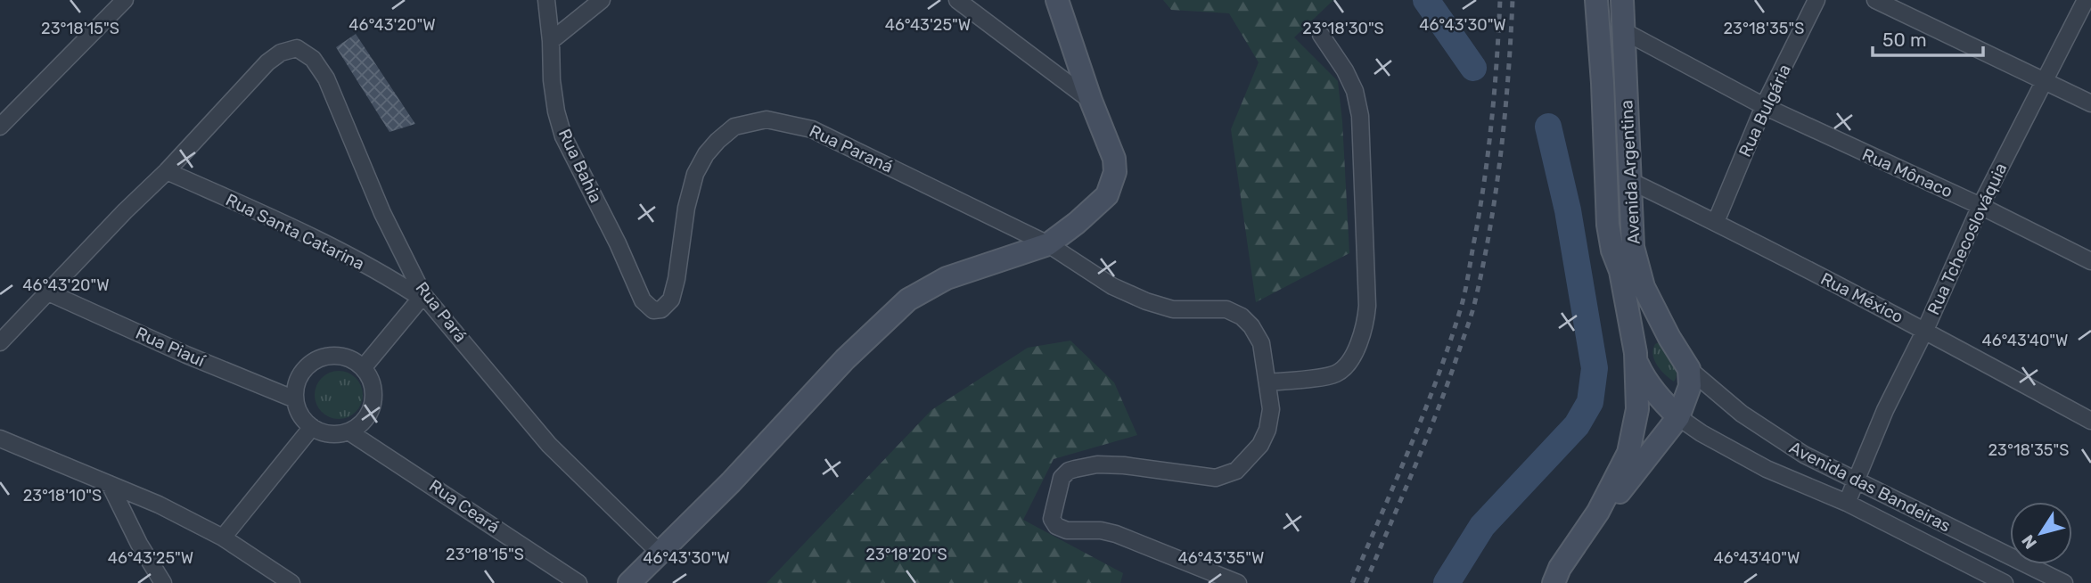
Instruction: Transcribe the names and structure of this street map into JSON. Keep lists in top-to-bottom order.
{
  "streets": {
    "street": [
      "Rua Bulgária",
      "Rua Paraná",
      "Rua Bahia",
      "Avenida Argentina",
      "Rua Mônaco",
      "Rua Santa Catarina",
      "Rua Tchecoslováquia",
      "Rua México",
      "Rua Pará",
      "Rua Piauí",
      "Avenida das Bandeiras",
      "Rua Ceará"
    ]
  },
  "crossings": [
    ["Rua Bulgária", "Rua Mônaco"],
    ["Rua Bulgária", "Rua México"],
    ["Rua Paraná", "Rua Bahia"],
    ["Avenida Argentina", "Rua Mônaco"],
    ["Avenida Argentina", "Rua México"],
    ["Avenida Argentina", "Avenida das Bandeiras"],
    ["Rua Mônaco", "Rua Tchecoslováquia"],
    ["Rua Santa Catarina", "Rua Pará"],
    ["Rua Tchecoslováquia", "Rua México"],
    ["Rua Tchecoslováquia", "Avenida das Bandeiras"],
    ["Rua Piauí", "Rua Ceará"]
  ],
  "scale_bar": "50 m",
  "north": "bottom left",
  "coordinates": [
    "46°43'20\"W",
    "46°43'25\"W",
    "46°43'30\"W",
    "23°18'15\"S",
    "23°18'30\"S",
    "23°18'35\"S",
    "46°43'40\"W",
    "23°18'10\"S",
    "23°18'20\"S",
    "46°43'35\"W"
  ]
}
